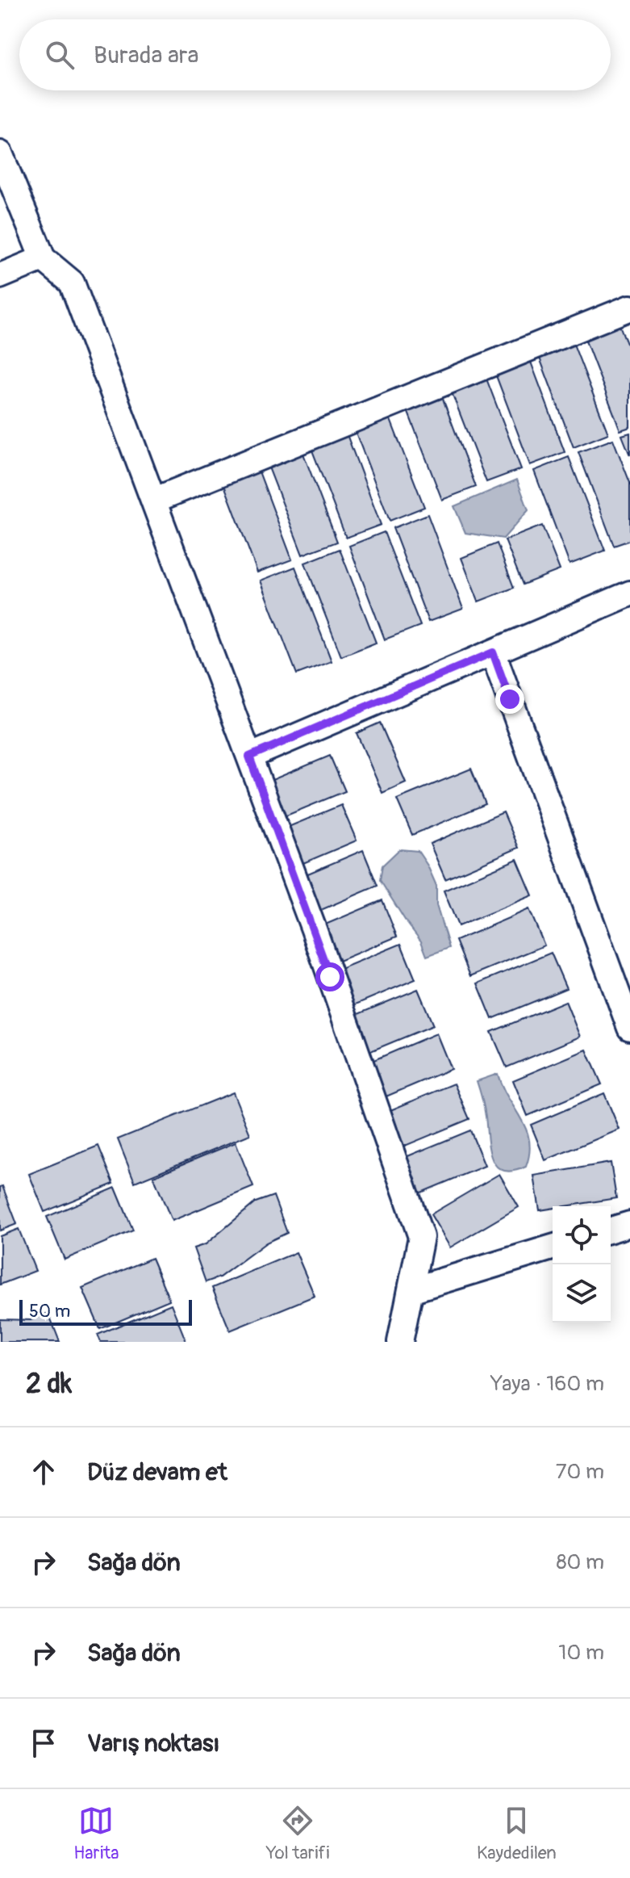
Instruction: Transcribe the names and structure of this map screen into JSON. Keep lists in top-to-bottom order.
{
  "scale_bar": "50 m",
  "page": {
    "search": "Burada ara",
    "scale": "50 m",
    "heading": ["2 dk", "Yaya · 160 m"],
    "list": [
      ["Düz devam et", "70 m"],
      ["Sağa dön", "80 m"],
      ["Sağa dön", "10 m"],
      "Varış noktası"
    ],
    "nav": ["Harita", "Yol tarifi", "Kaydedilen"]
  }
}
